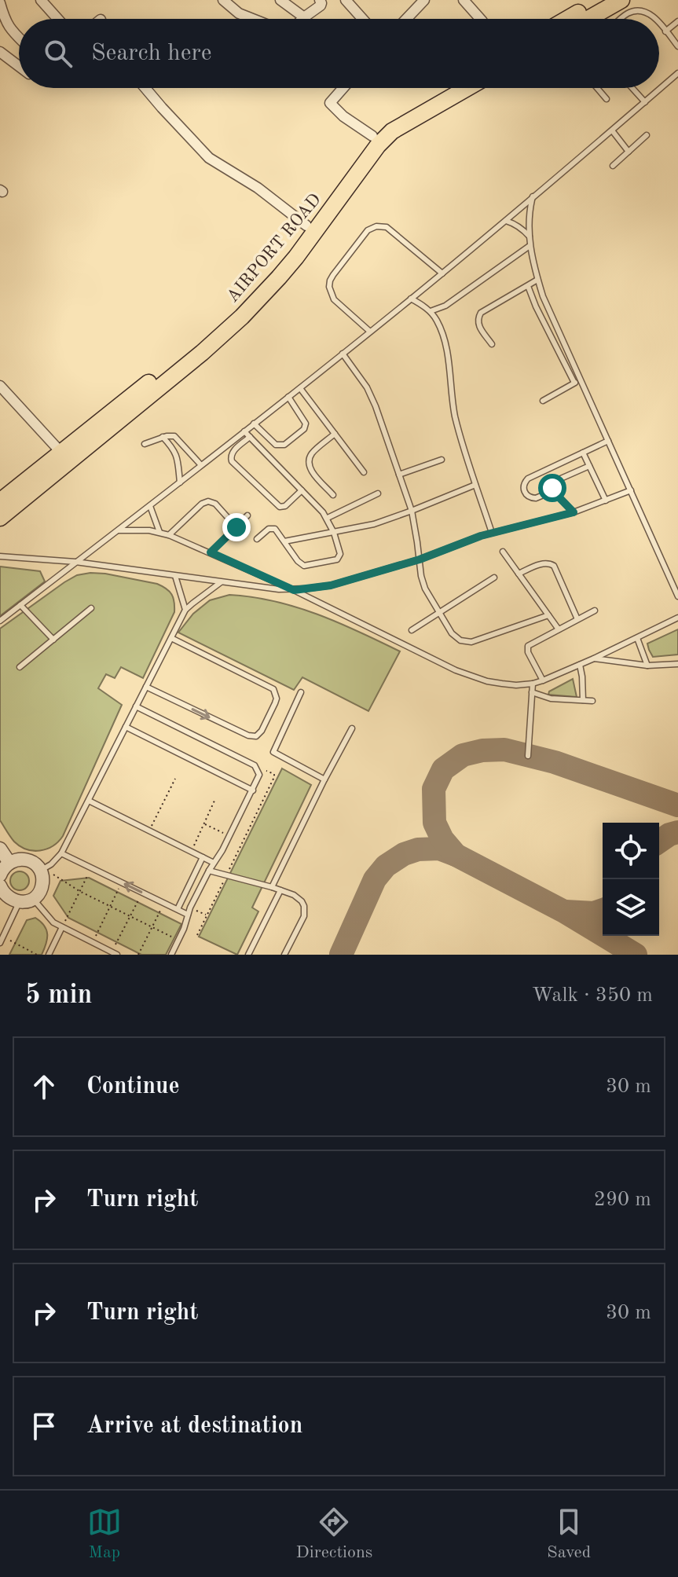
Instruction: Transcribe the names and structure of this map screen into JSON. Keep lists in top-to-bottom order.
{
  "streets": {
    "main road": ["AIRPORT ROAD"]
  },
  "page": {
    "search": "Search here",
    "heading": ["5 min", "Walk · 350 m"],
    "list": [
      ["Continue", "30 m"],
      ["Turn right", "290 m"],
      ["Turn right", "30 m"],
      "Arrive at destination"
    ],
    "nav": ["Map", "Directions", "Saved"]
  }
}
